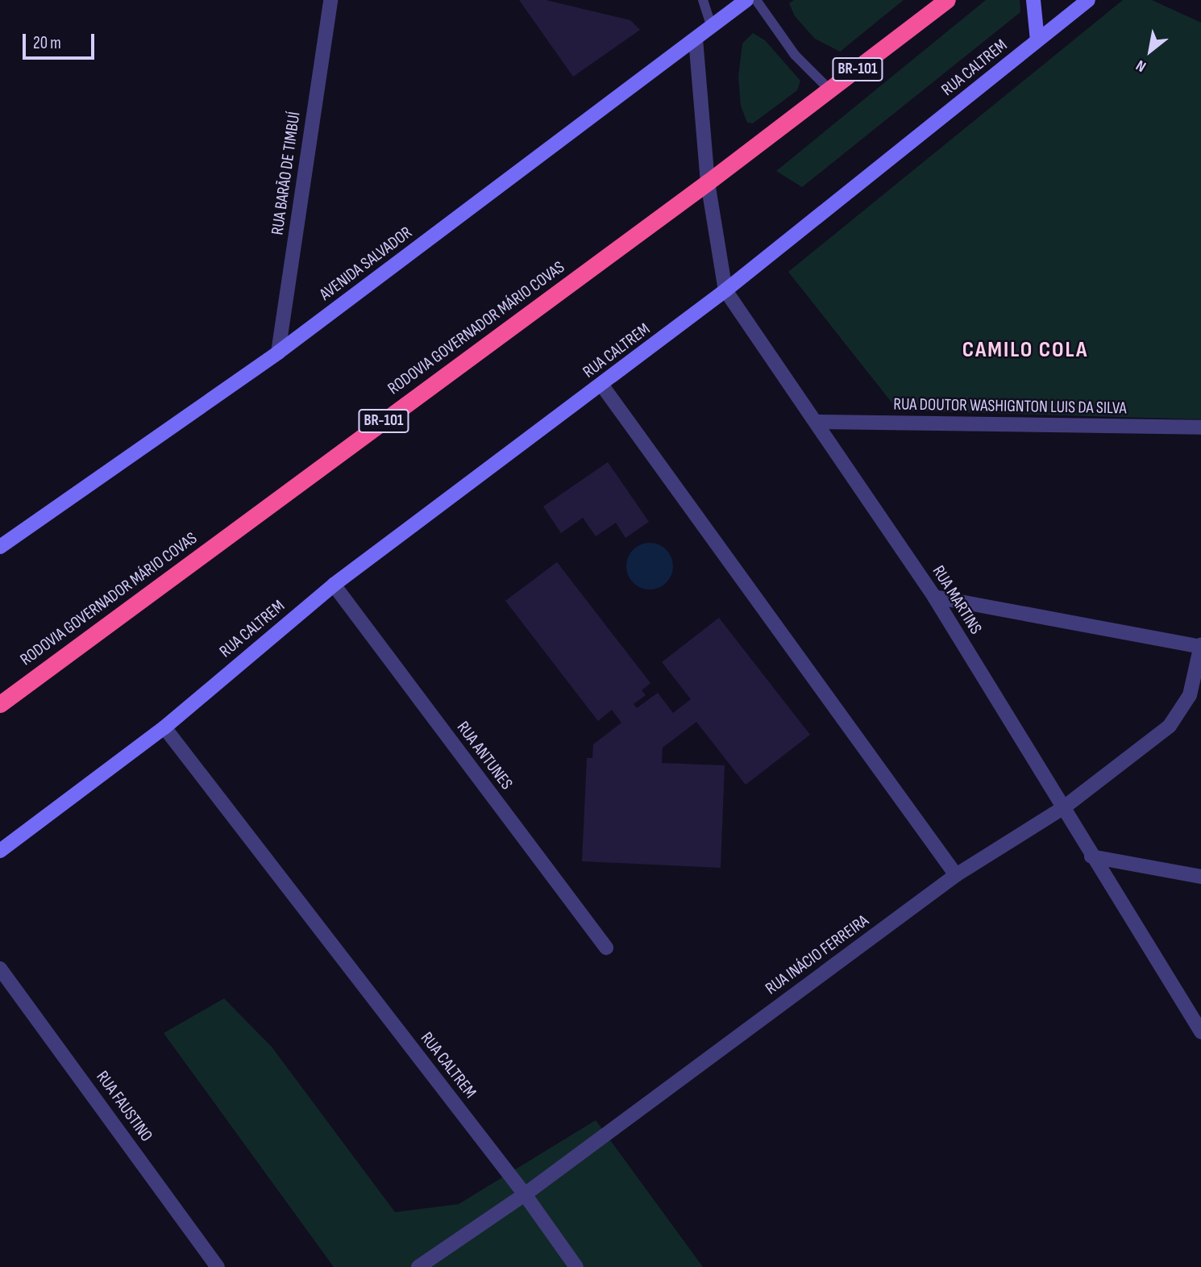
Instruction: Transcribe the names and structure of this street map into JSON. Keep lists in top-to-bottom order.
{
  "streets": {
    "highway": ["BR-101", "RODOVIA GOVERNADOR MÁRIO COVAS"],
    "street": [
      "RUA CALTREM",
      "RUA BARÃO DE TIMBUÍ",
      "AVENIDA SALVADOR",
      "RUA DOUTOR WASHIGNTON LUIS DA SILVA",
      "RUA MARTINS",
      "RUA ANTUNES",
      "RUA INÁCIO FERREIRA",
      "RUA FAUSTINO"
    ]
  },
  "crossings": [
    ["RUA CALTREM", "RUA MARTINS"],
    ["RUA CALTREM", "RUA ANTUNES"],
    ["RUA CALTREM", "RUA INÁCIO FERREIRA"],
    ["RUA BARÃO DE TIMBUÍ", "AVENIDA SALVADOR"],
    ["AVENIDA SALVADOR", "RUA MARTINS"],
    ["RODOVIA GOVERNADOR MÁRIO COVAS", "RUA MARTINS"],
    ["RUA DOUTOR WASHIGNTON LUIS DA SILVA", "RUA MARTINS"],
    ["RUA MARTINS", "RUA INÁCIO FERREIRA"]
  ],
  "districts": ["CAMILO COLA"],
  "scale_bar": "20 m",
  "north": "bottom left"
}
